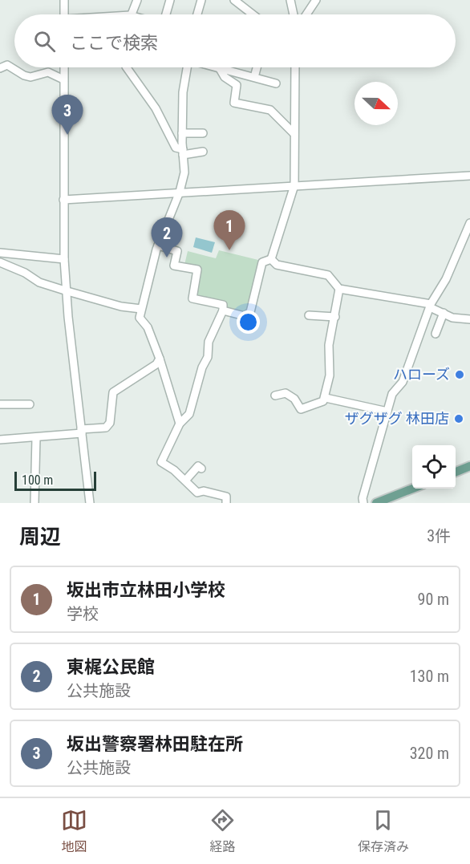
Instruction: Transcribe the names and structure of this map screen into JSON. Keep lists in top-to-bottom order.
{
  "places": ["ハローズ", "ザグザグ 林田店"],
  "scale_bar": "100 m",
  "north": "right",
  "page": {
    "search": "ここで検索",
    "pins": ["3", "1", "2"],
    "scale": "100 m",
    "heading": ["周辺", "3件"],
    "list": [
      {
        "mark": "1",
        "name": "坂出市立林田小学校",
        "note": "学校",
        "value": "90 m"
      },
      {
        "mark": "2",
        "name": "東梶公民館",
        "note": "公共施設",
        "value": "130 m"
      },
      {
        "mark": "3",
        "name": "坂出警察署林田駐在所",
        "note": "公共施設",
        "value": "320 m"
      }
    ],
    "nav": ["地図", "経路", "保存済み"]
  }
}
